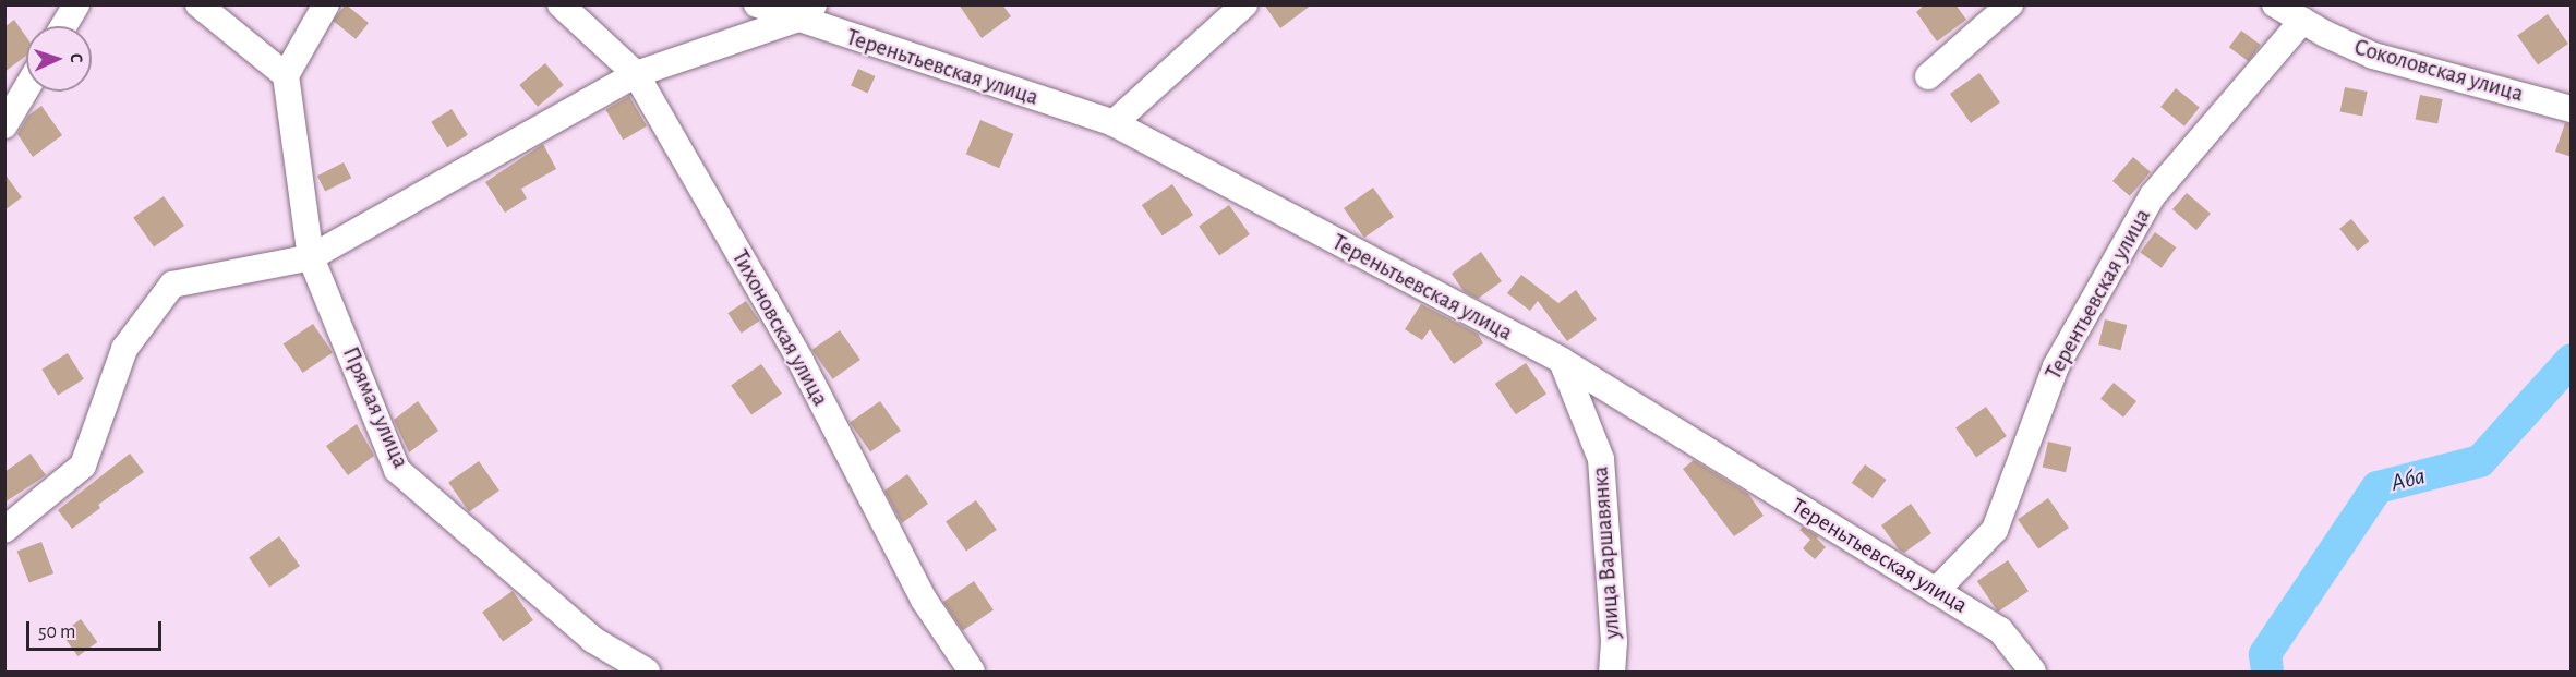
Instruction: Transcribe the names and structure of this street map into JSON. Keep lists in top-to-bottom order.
{
  "streets": {
    "street": [
      "Тереньтьевская улица",
      "Соколовская улица",
      "Терентьевская улица",
      "Тихоновская улица",
      "Прямая улица",
      "улица Варшавянка"
    ]
  },
  "crossings": [
    ["Тереньтьевская улица", "Терентьевская улица"],
    ["Тереньтьевская улица", "улица Варшавянка"],
    ["Соколовская улица", "Терентьевская улица"]
  ],
  "water": ["Аба"],
  "scale_bar": "50 m",
  "north": "right"
}
